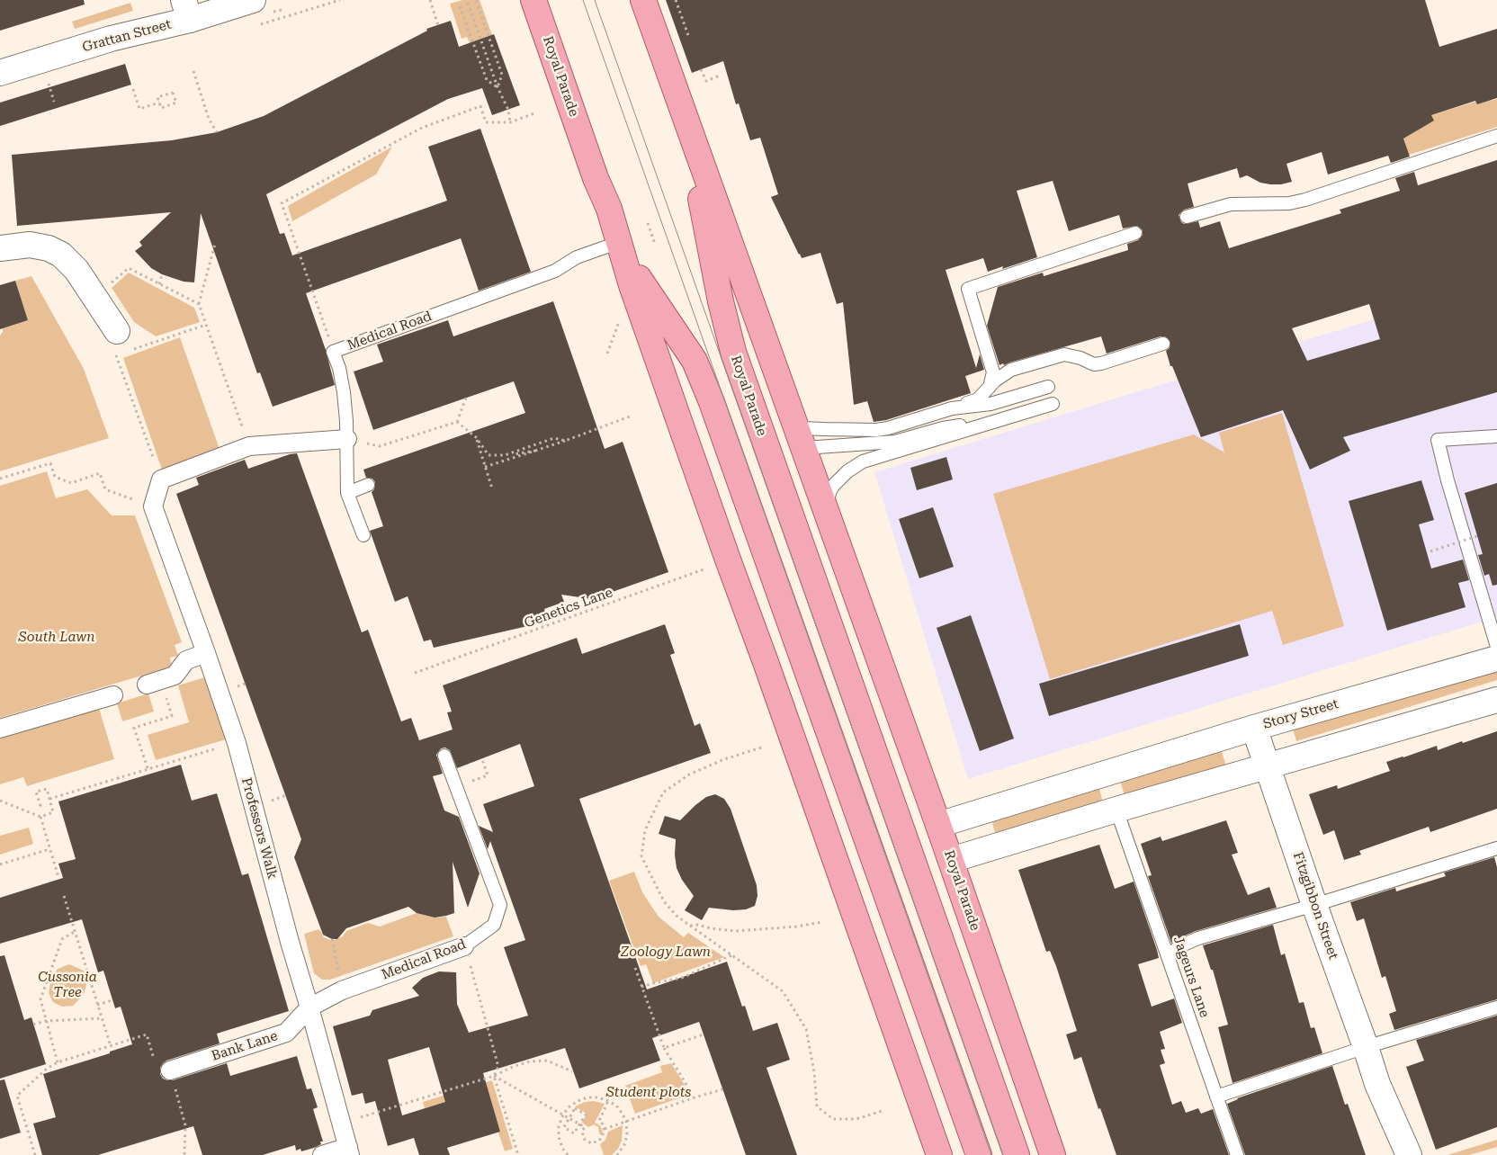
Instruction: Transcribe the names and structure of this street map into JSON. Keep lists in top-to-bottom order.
{
  "streets": {
    "main road": ["Royal Parade"],
    "street": [
      "Grattan Street",
      "Medical Road",
      "Story Street",
      "Professors Walk",
      "Fitzgibbon Street",
      "Bank Lane"
    ],
    "lane": ["Jageurs Lane"],
    "path": ["Genetics Lane"]
  },
  "crossings": [
    ["Royal Parade", "Medical Road"],
    ["Royal Parade", "Genetics Lane"],
    ["Royal Parade", "Story Street"],
    ["Medical Road", "Professors Walk"],
    ["Medical Road", "Bank Lane"],
    ["Story Street", "Fitzgibbon Street"],
    ["Professors Walk", "Bank Lane"]
  ],
  "parks": [
    "South Lawn",
    "Zoology Lawn",
    "Cussonia Tree",
    "Student plots"
  ]
}
